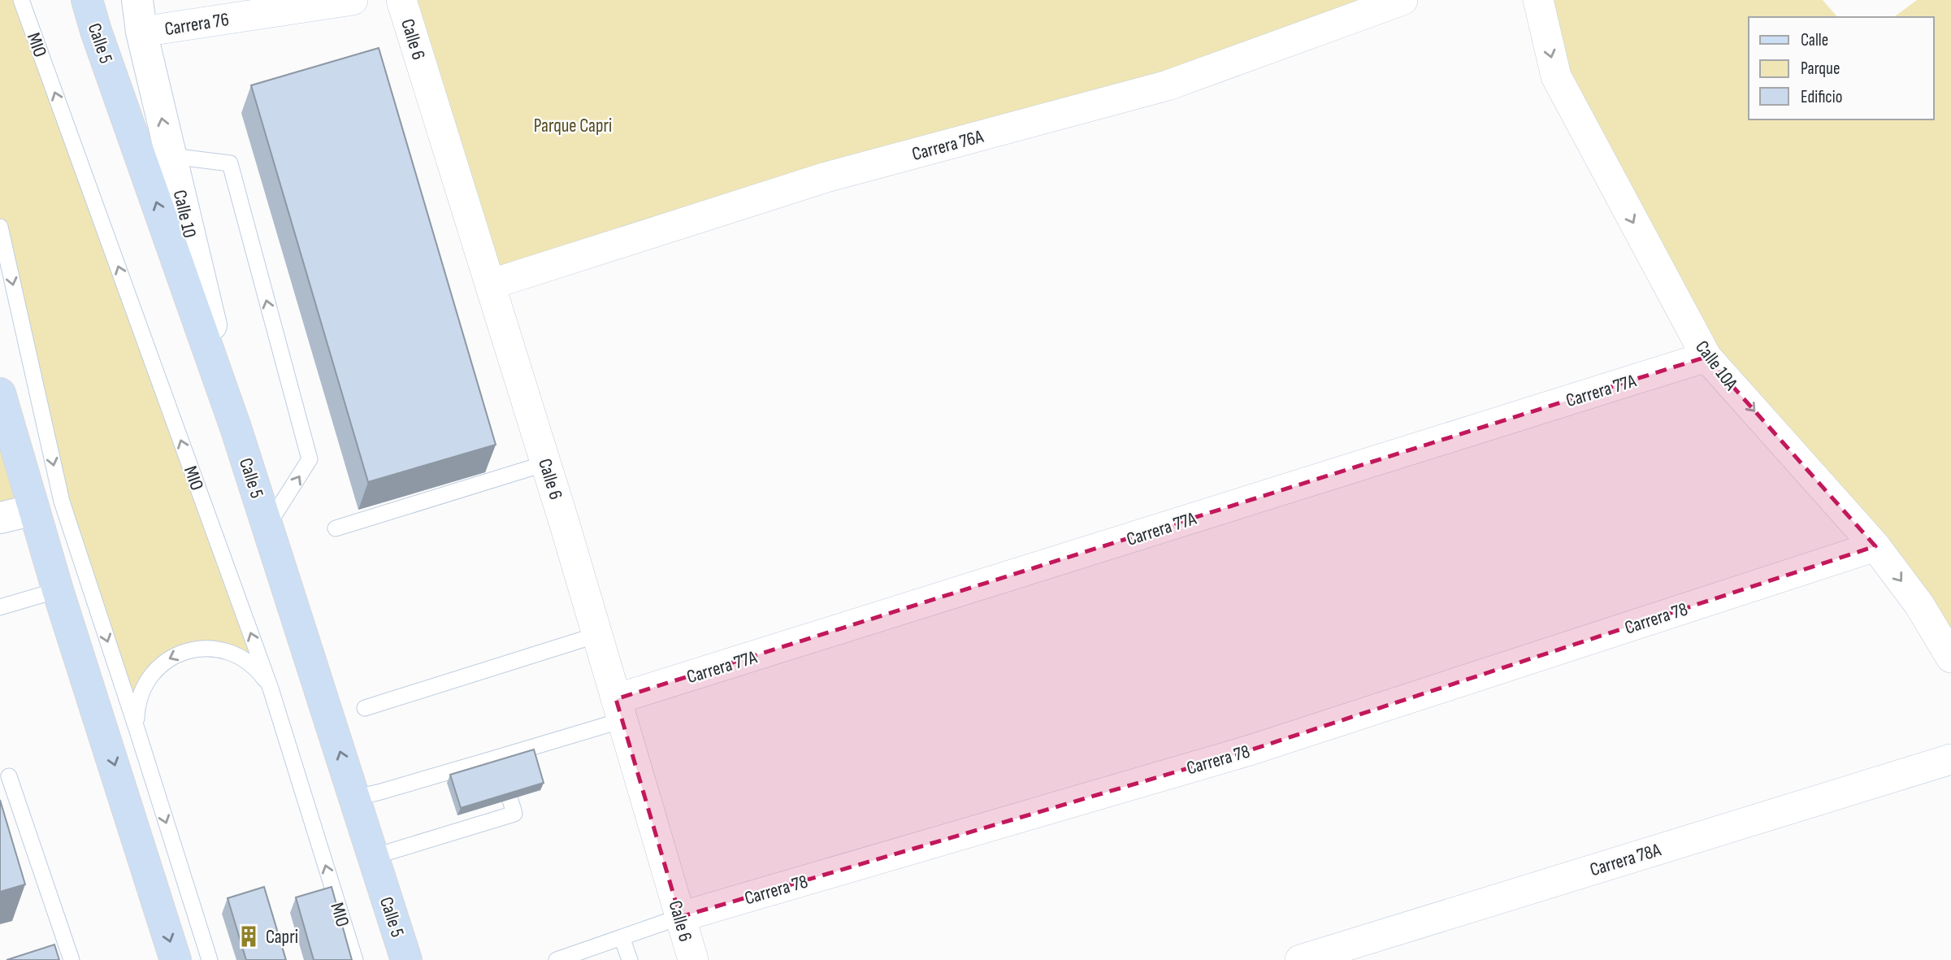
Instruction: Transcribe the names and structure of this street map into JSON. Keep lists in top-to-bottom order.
{
  "streets": {
    "main road": ["Calle 5"],
    "street": [
      "Carrera 76",
      "Calle 6",
      "Carrera 76A",
      "Calle 10",
      "Calle 10A",
      "Carrera 77A",
      "Carrera 78",
      "Carrera 78A"
    ],
    "lane": ["MIO"]
  },
  "crossings": [
    ["Carrera 76", "Calle 10"],
    ["Calle 6", "Carrera 76A"],
    ["Calle 6", "Carrera 77A"],
    ["Calle 6", "Carrera 78"],
    ["Calle 5", "Calle 10"],
    ["Calle 10A", "Carrera 77A"],
    ["Calle 10A", "Carrera 78"]
  ],
  "one_way": ["Calle 10A"],
  "parks": ["Parque Capri"],
  "places": {
    "building": ["Capri"]
  },
  "legend": ["Calle", "Parque", "Edificio"]
}
